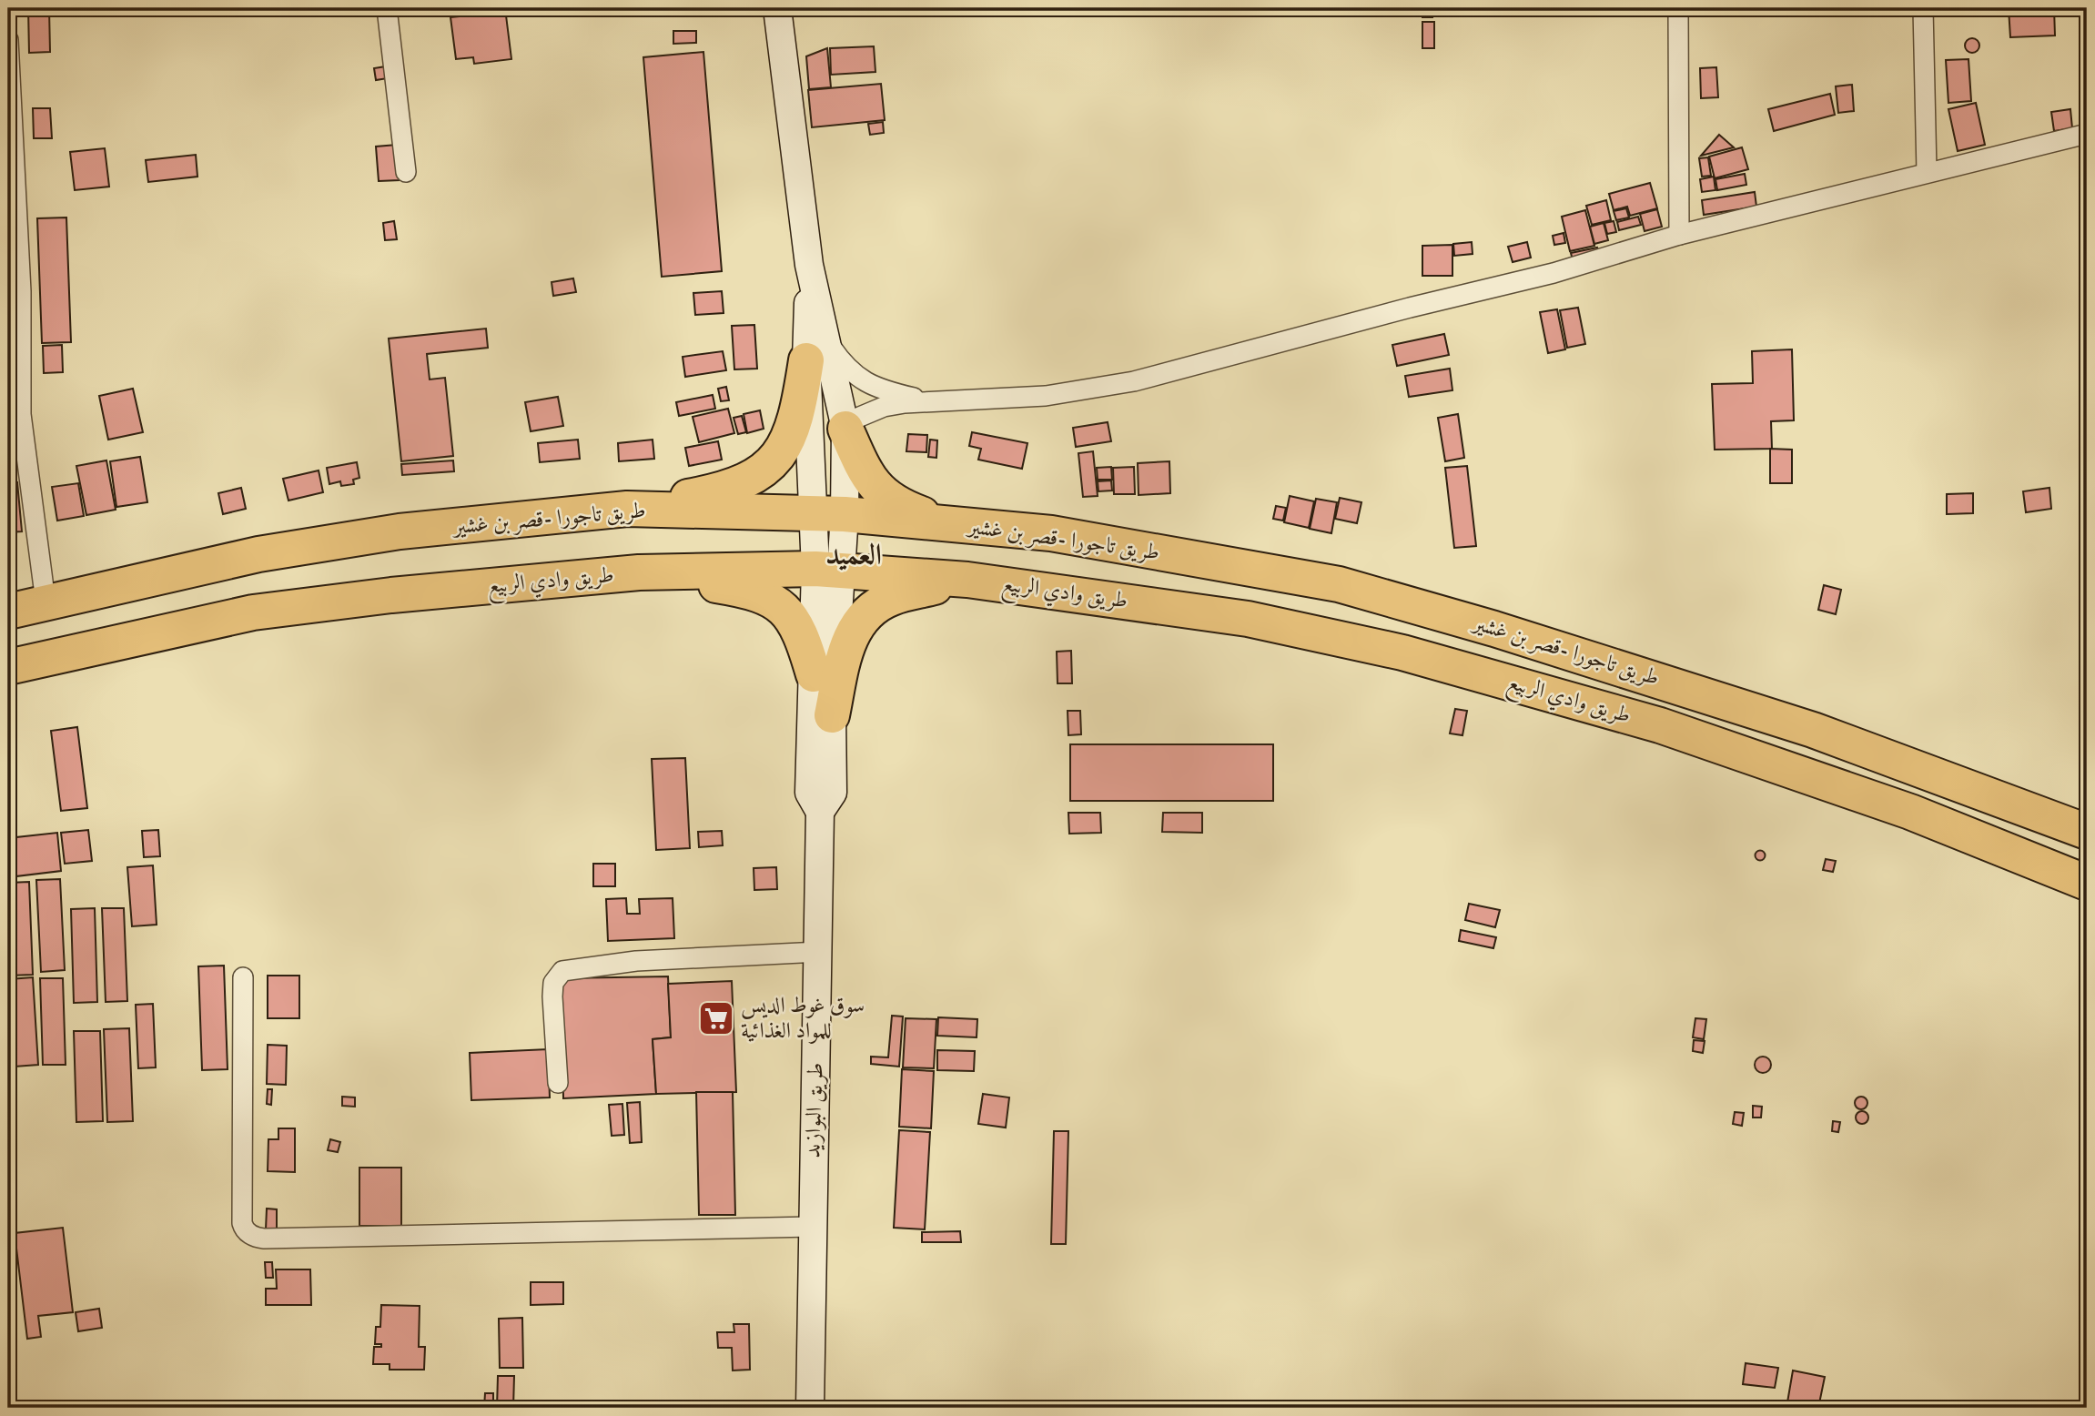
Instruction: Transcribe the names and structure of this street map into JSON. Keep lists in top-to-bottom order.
{
  "streets": {
    "highway": ["طريق تاجورا -قصر بن غشير", "طريق وادي الربيع"],
    "main road": ["طريق البوازيد"]
  },
  "districts": ["العميد"],
  "places": {
    "supermarket": ["سوق غوط الديس للمواد الغذائية"]
  }
}
